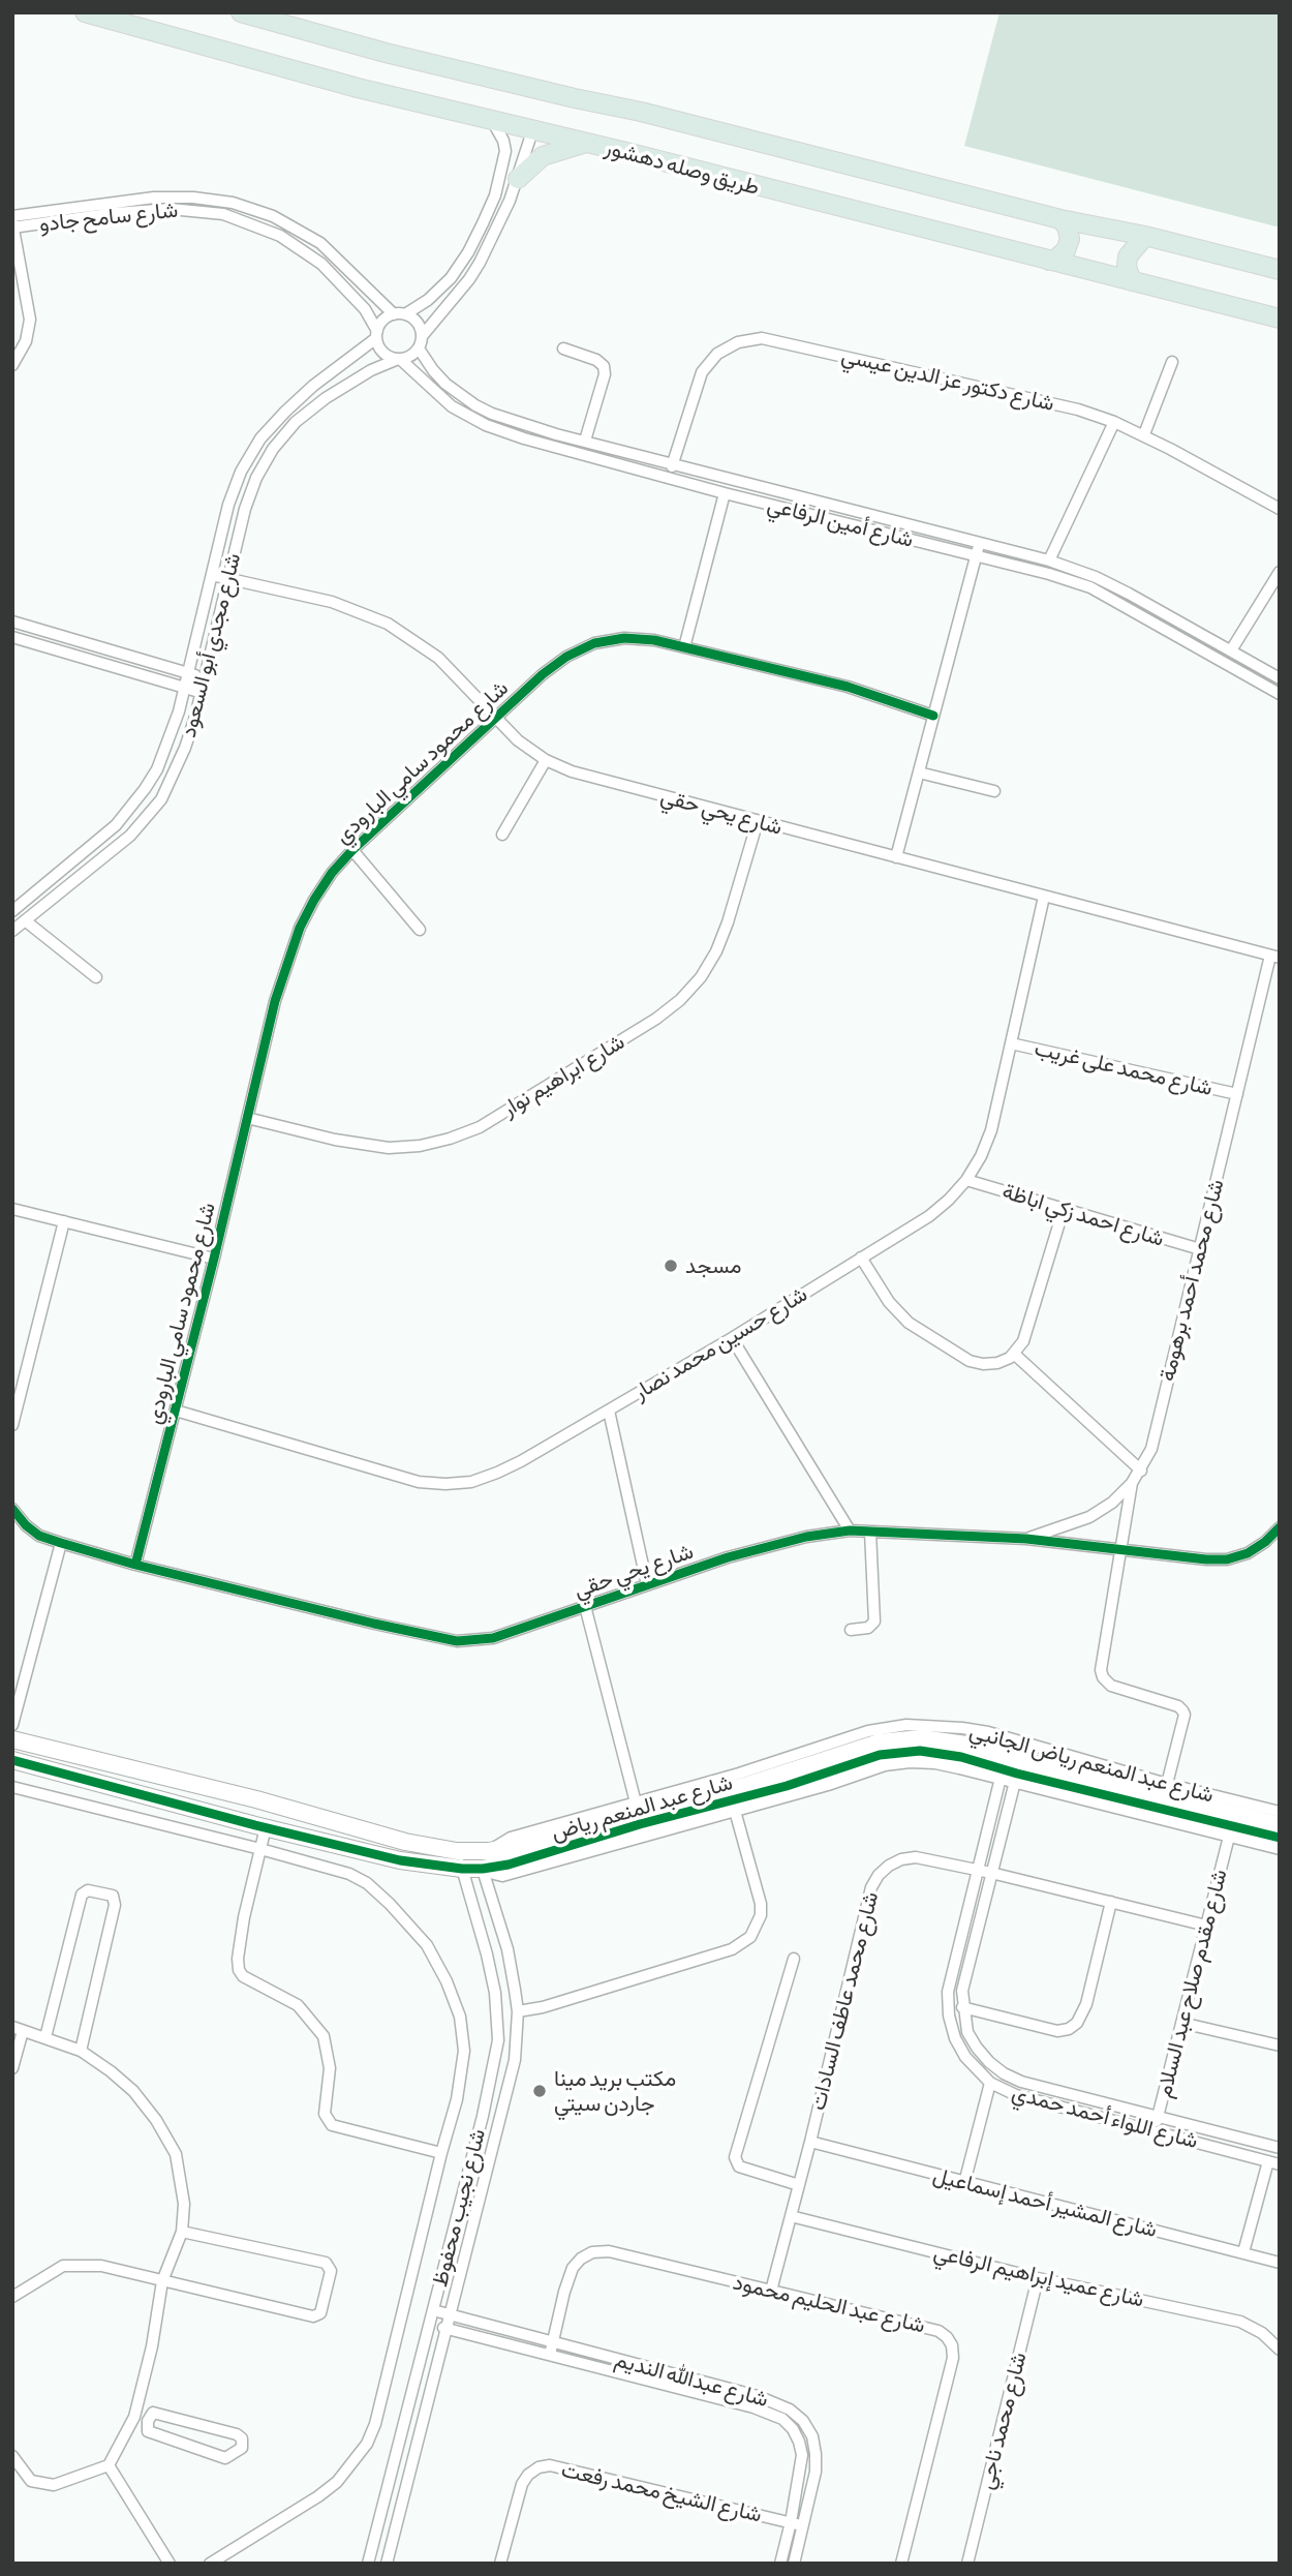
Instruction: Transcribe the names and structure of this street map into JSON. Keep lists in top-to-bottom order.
{
  "streets": {
    "main road": ["طريق وصله دهشور"],
    "street": [
      "شارع سامح جادو",
      "شارع دكتور عز الدين عيسي",
      "شارع أمين الرفاعي",
      "شارع مجدي أبو السعود",
      "شارع محمود سامي البارودي",
      "شارع يحي حقي",
      "شارع محمد على غريب",
      "شارع ابراهيم نوار",
      "شارع احمد زكي اباظة",
      "شارع محمد أحمد برهومة",
      "شارع حسين محمد نصار",
      "شارع عبد المنعم رياض الجانبي",
      "شارع عبد المنعم رياض",
      "شارع مقدم صلاح عبد السلام",
      "شارع محمد عاطف السادات",
      "شارع اللواء أحمد حمدي",
      "شارع المشير أحمد إسماعيل",
      "شارع نجيب محفوظ",
      "شارع عميد إبراهيم الرفاعي",
      "شارع عبد الحليم محمود",
      "شارع عبدالله النديم",
      "شارع محمد ناجي",
      "شارع الشيخ محمد رفعت"
    ]
  },
  "crossings": [
    ["شارع سامح جادو", "شارع أمين الرفاعي"],
    ["شارع سامح جادو", "شارع مجدي أبو السعود"],
    ["شارع دكتور عز الدين عيسي", "شارع أمين الرفاعي"],
    ["شارع أمين الرفاعي", "شارع مجدي أبو السعود"],
    ["شارع مجدي أبو السعود", "شارع يحي حقي"],
    ["شارع محمود سامي البارودي", "شارع يحي حقي"],
    ["شارع محمود سامي البارودي", "شارع ابراهيم نوار"],
    ["شارع محمود سامي البارودي", "شارع حسين محمد نصار"],
    ["شارع يحي حقي", "شارع ابراهيم نوار"],
    ["شارع يحي حقي", "شارع محمد أحمد برهومة"],
    ["شارع يحي حقي", "شارع حسين محمد نصار"],
    ["شارع محمد على غريب", "شارع محمد أحمد برهومة"],
    ["شارع محمد على غريب", "شارع حسين محمد نصار"],
    ["شارع احمد زكي اباظة", "شارع محمد أحمد برهومة"],
    ["شارع احمد زكي اباظة", "شارع حسين محمد نصار"],
    ["شارع عبد المنعم رياض الجانبي", "شارع عبد المنعم رياض"],
    ["شارع عبد المنعم رياض الجانبي", "شارع مقدم صلاح عبد السلام"],
    ["شارع عبد المنعم رياض الجانبي", "شارع اللواء أحمد حمدي"],
    ["شارع عبد المنعم رياض الجانبي", "شارع نجيب محفوظ"],
    ["شارع عبد المنعم رياض", "شارع اللواء أحمد حمدي"],
    ["شارع عبد المنعم رياض", "شارع نجيب محفوظ"],
    ["شارع مقدم صلاح عبد السلام", "شارع محمد عاطف السادات"],
    ["شارع مقدم صلاح عبد السلام", "شارع اللواء أحمد حمدي"],
    ["شارع محمد عاطف السادات", "شارع اللواء أحمد حمدي"],
    ["شارع محمد عاطف السادات", "شارع المشير أحمد إسماعيل"],
    ["شارع محمد عاطف السادات", "شارع عميد إبراهيم الرفاعي"],
    ["شارع محمد عاطف السادات", "شارع عبد الحليم محمود"],
    ["شارع نجيب محفوظ", "شارع عبدالله النديم"],
    ["شارع عميد إبراهيم الرفاعي", "شارع محمد ناجي"],
    ["شارع عبد الحليم محمود", "شارع عبدالله النديم"],
    ["شارع عبدالله النديم", "شارع الشيخ محمد رفعت"]
  ],
  "places": ["مسجد", "مكتب بريد مينا جاردن سيتي"]
}
